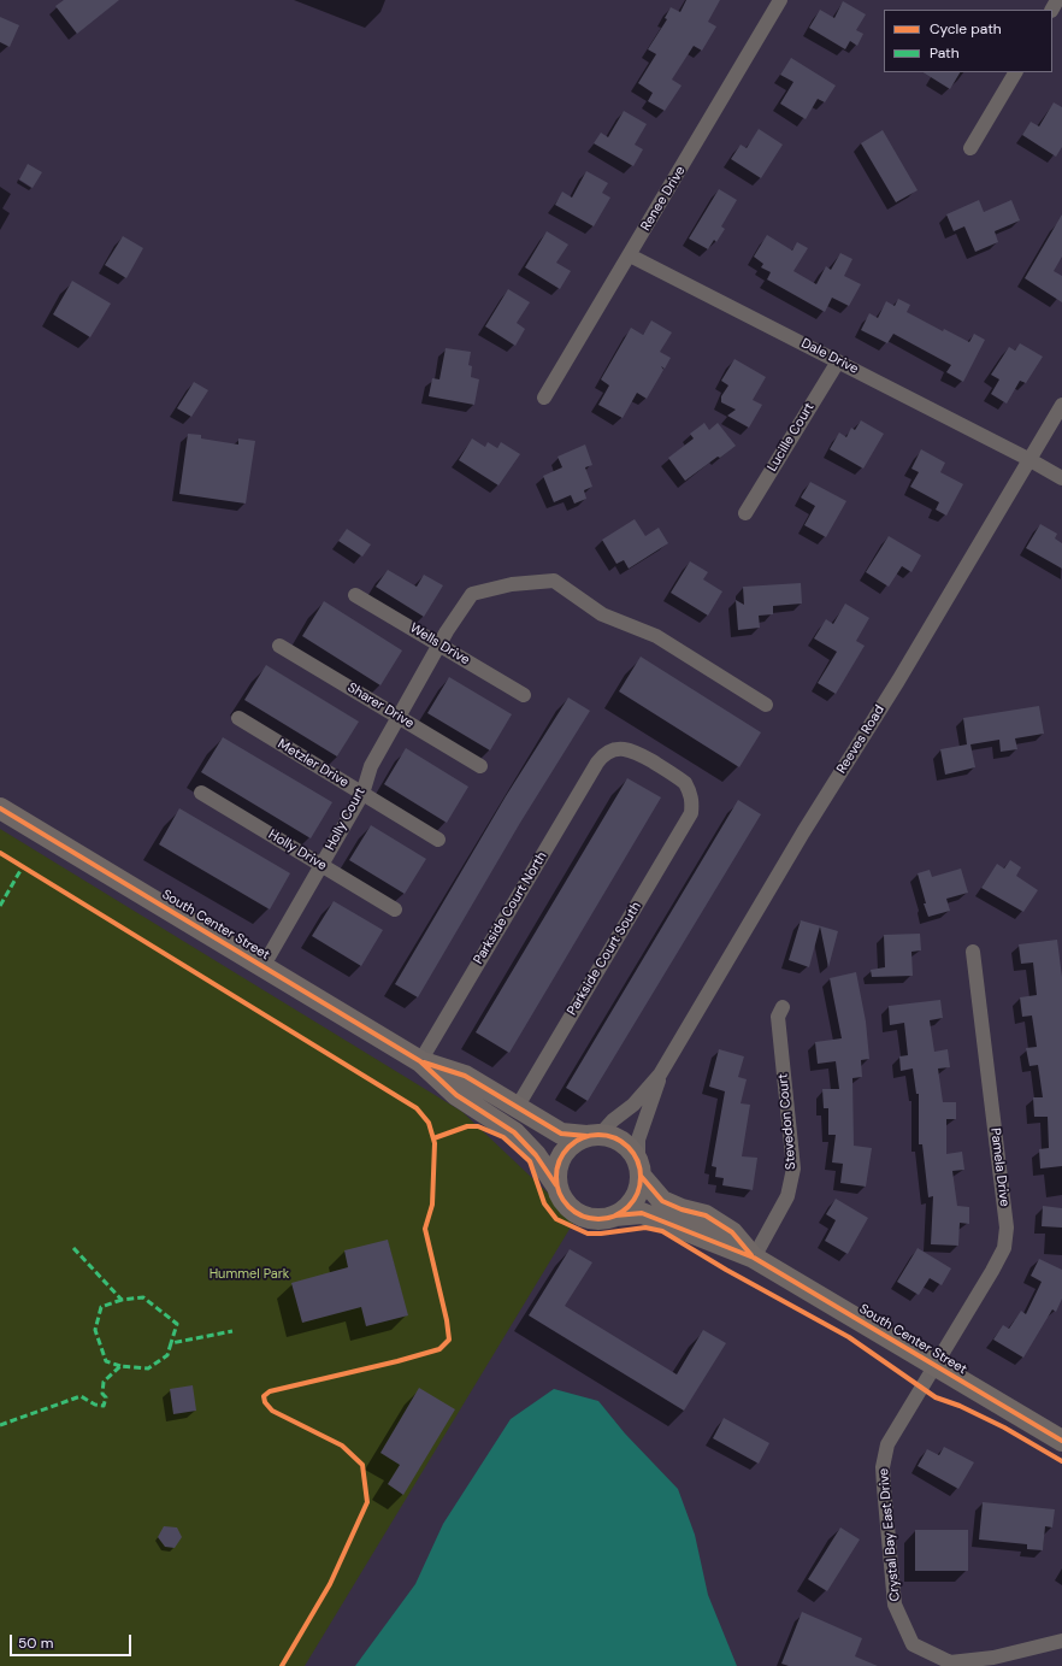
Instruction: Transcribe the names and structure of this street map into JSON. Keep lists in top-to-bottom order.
{
  "streets": {
    "main road": ["South Center Street"],
    "street": [
      "Renee Drive",
      "Dale Drive",
      "Lucille Court",
      "Wells Drive",
      "Sharer Drive",
      "Reeves Road",
      "Metzler Drive",
      "Holly Court",
      "Holly Drive",
      "Parkside Court North",
      "Parkside Court South",
      "Stevedon Court",
      "Pamela Drive",
      "Crystal Bay East Drive"
    ]
  },
  "crossings": [
    ["Renee Drive", "Dale Drive"],
    ["Dale Drive", "Lucille Court"],
    ["Dale Drive", "Reeves Road"],
    ["Wells Drive", "Holly Court"],
    ["Sharer Drive", "Holly Court"],
    ["Reeves Road", "South Center Street"],
    ["Metzler Drive", "Holly Court"],
    ["Holly Court", "Holly Drive"],
    ["Holly Court", "South Center Street"],
    ["Parkside Court North", "South Center Street"],
    ["Parkside Court North", "Parkside Court South"],
    ["South Center Street", "Parkside Court South"],
    ["South Center Street", "Stevedon Court"],
    ["South Center Street", "Pamela Drive"],
    ["South Center Street", "Crystal Bay East Drive"],
    ["Pamela Drive", "Crystal Bay East Drive"]
  ],
  "parks": ["Hummel Park"],
  "legend": ["Cycle path", "Path"],
  "scale_bar": "50 m"
}
